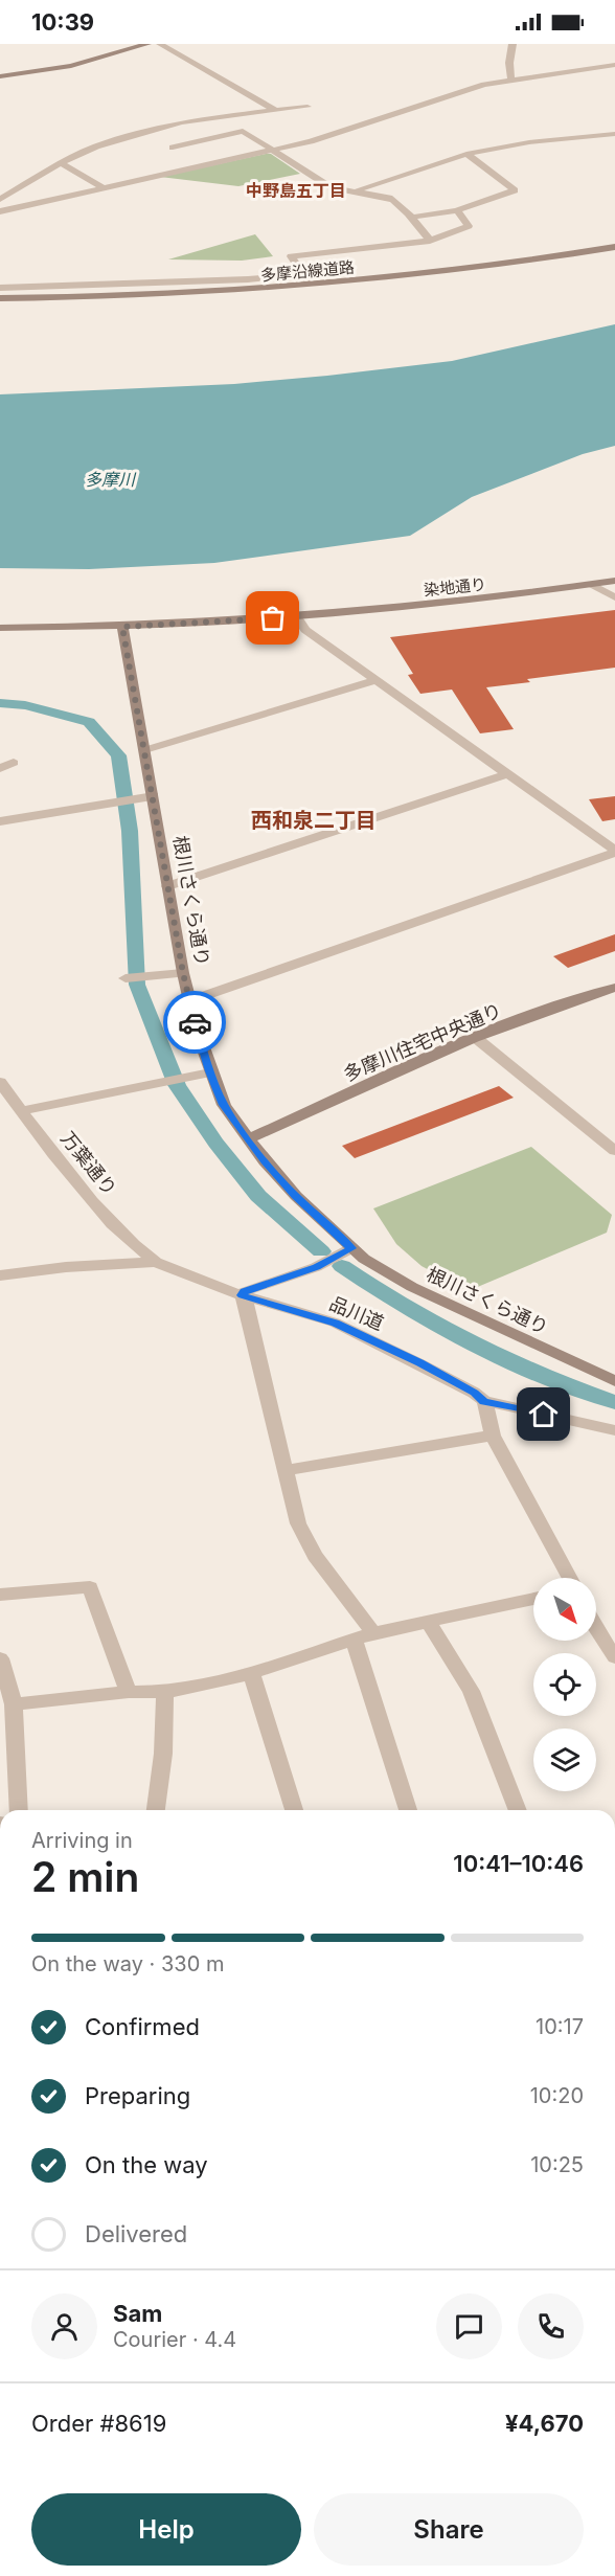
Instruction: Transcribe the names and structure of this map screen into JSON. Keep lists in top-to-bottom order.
{
  "streets": {
    "street": [
      "多摩沿線道路",
      "染地通り",
      "根川さくら通り",
      "多摩川住宅中央通り",
      "万葉通り",
      "品川道"
    ]
  },
  "crossings": [
    ["染地通り", "根川さくら通り"],
    ["根川さくら通り", "多摩川住宅中央通り"],
    ["万葉通り", "品川道"]
  ],
  "districts": ["中野島五丁目", "西和泉二丁目"],
  "water": ["多摩川"],
  "north": "bottom right",
  "page": {
    "status": "10:39",
    "heading": ["2 min", "Arriving in", "10:41–10:46"],
    "panel": [
      "Sam",
      "Courier · 4.4",
      "Order #8619",
      "¥4,670"
    ],
    "bar": "On the way · 330 m",
    "list": [
      ["Confirmed", "10:17"],
      ["Preparing", "10:20"],
      ["On the way", "10:25"],
      "Delivered"
    ],
    "buttons": ["Help", "Share"]
  }
}
